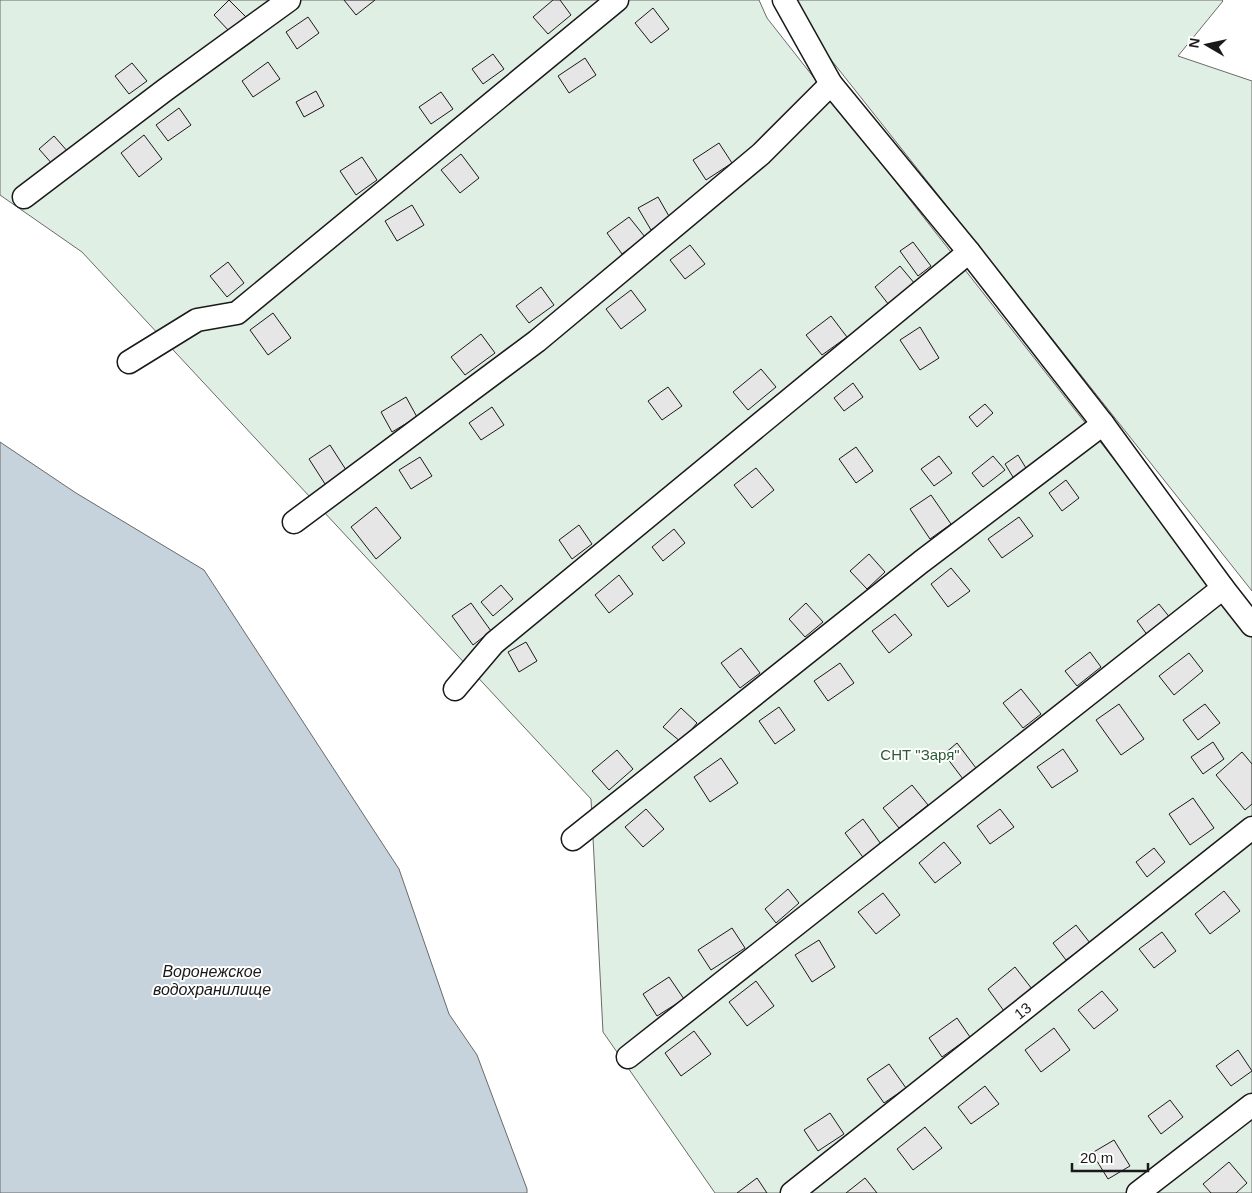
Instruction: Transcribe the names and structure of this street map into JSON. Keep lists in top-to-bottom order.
{
  "streets": {
    "street": ["13"]
  },
  "water": ["Воронежское водохранилище"],
  "parks": ["СНТ \"Заря\""],
  "scale_bar": "20 m",
  "north": "left"
}
